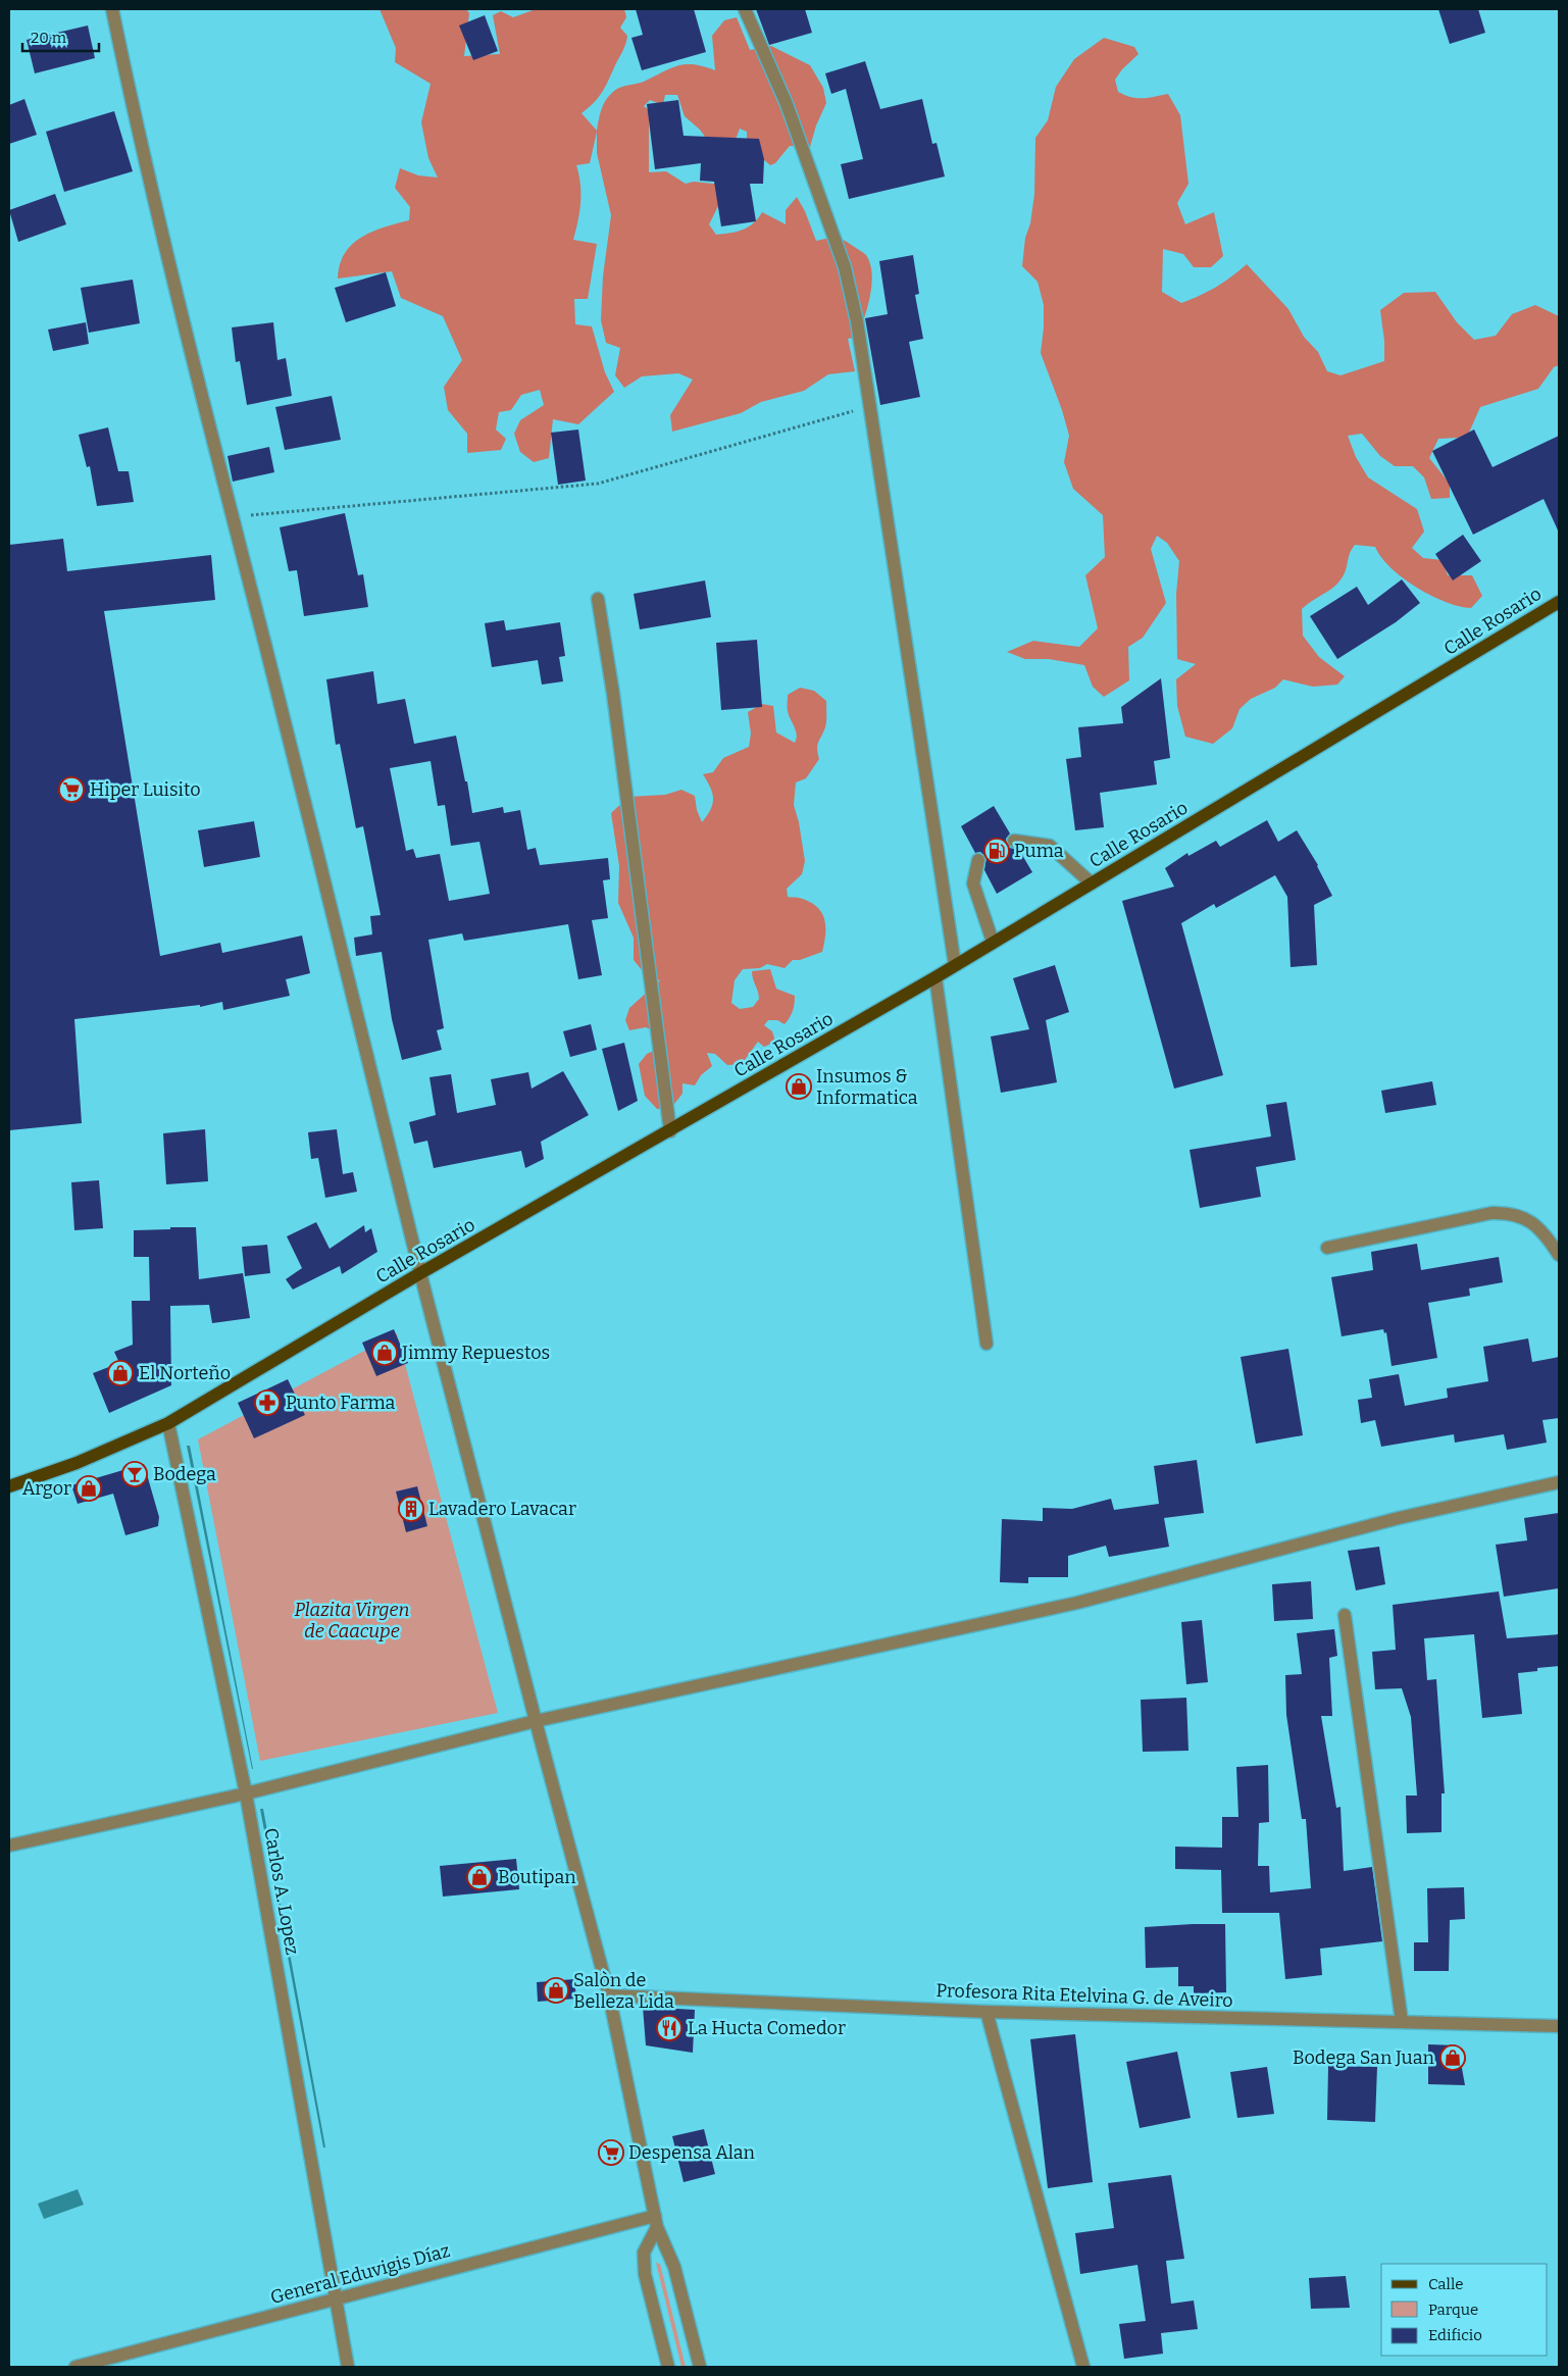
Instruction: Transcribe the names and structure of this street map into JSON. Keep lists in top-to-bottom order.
{
  "streets": {
    "main road": ["Calle Rosario"],
    "street": ["Carlos A. Lopez", "Profesora Rita Etelvina G. de Aveiro", "General Eduvigis Díaz"]
  },
  "crossings": [
    ["Calle Rosario", "Carlos A. Lopez"],
    ["Carlos A. Lopez", "General Eduvigis Díaz"]
  ],
  "parks": ["Plazita Virgen de Caacupe"],
  "places": {
    "supermarket": ["Hiper Luisito", "Despensa Alan"],
    "fuel station": ["Puma"],
    "shop": [
      "Insumos & Informatica",
      "Jimmy Repuestos",
      "El Norteño",
      "Argor",
      "Boutipan",
      "Salòn de Belleza Lida",
      "Bodega San Juan"
    ],
    "pharmacy": ["Punto Farma"],
    "bar": ["Bodega"],
    "building": ["Lavadero Lavacar"],
    "restaurant": ["La Hucta Comedor"]
  },
  "legend": ["Calle", "Parque", "Edificio"],
  "scale_bar": "20 m"
}
